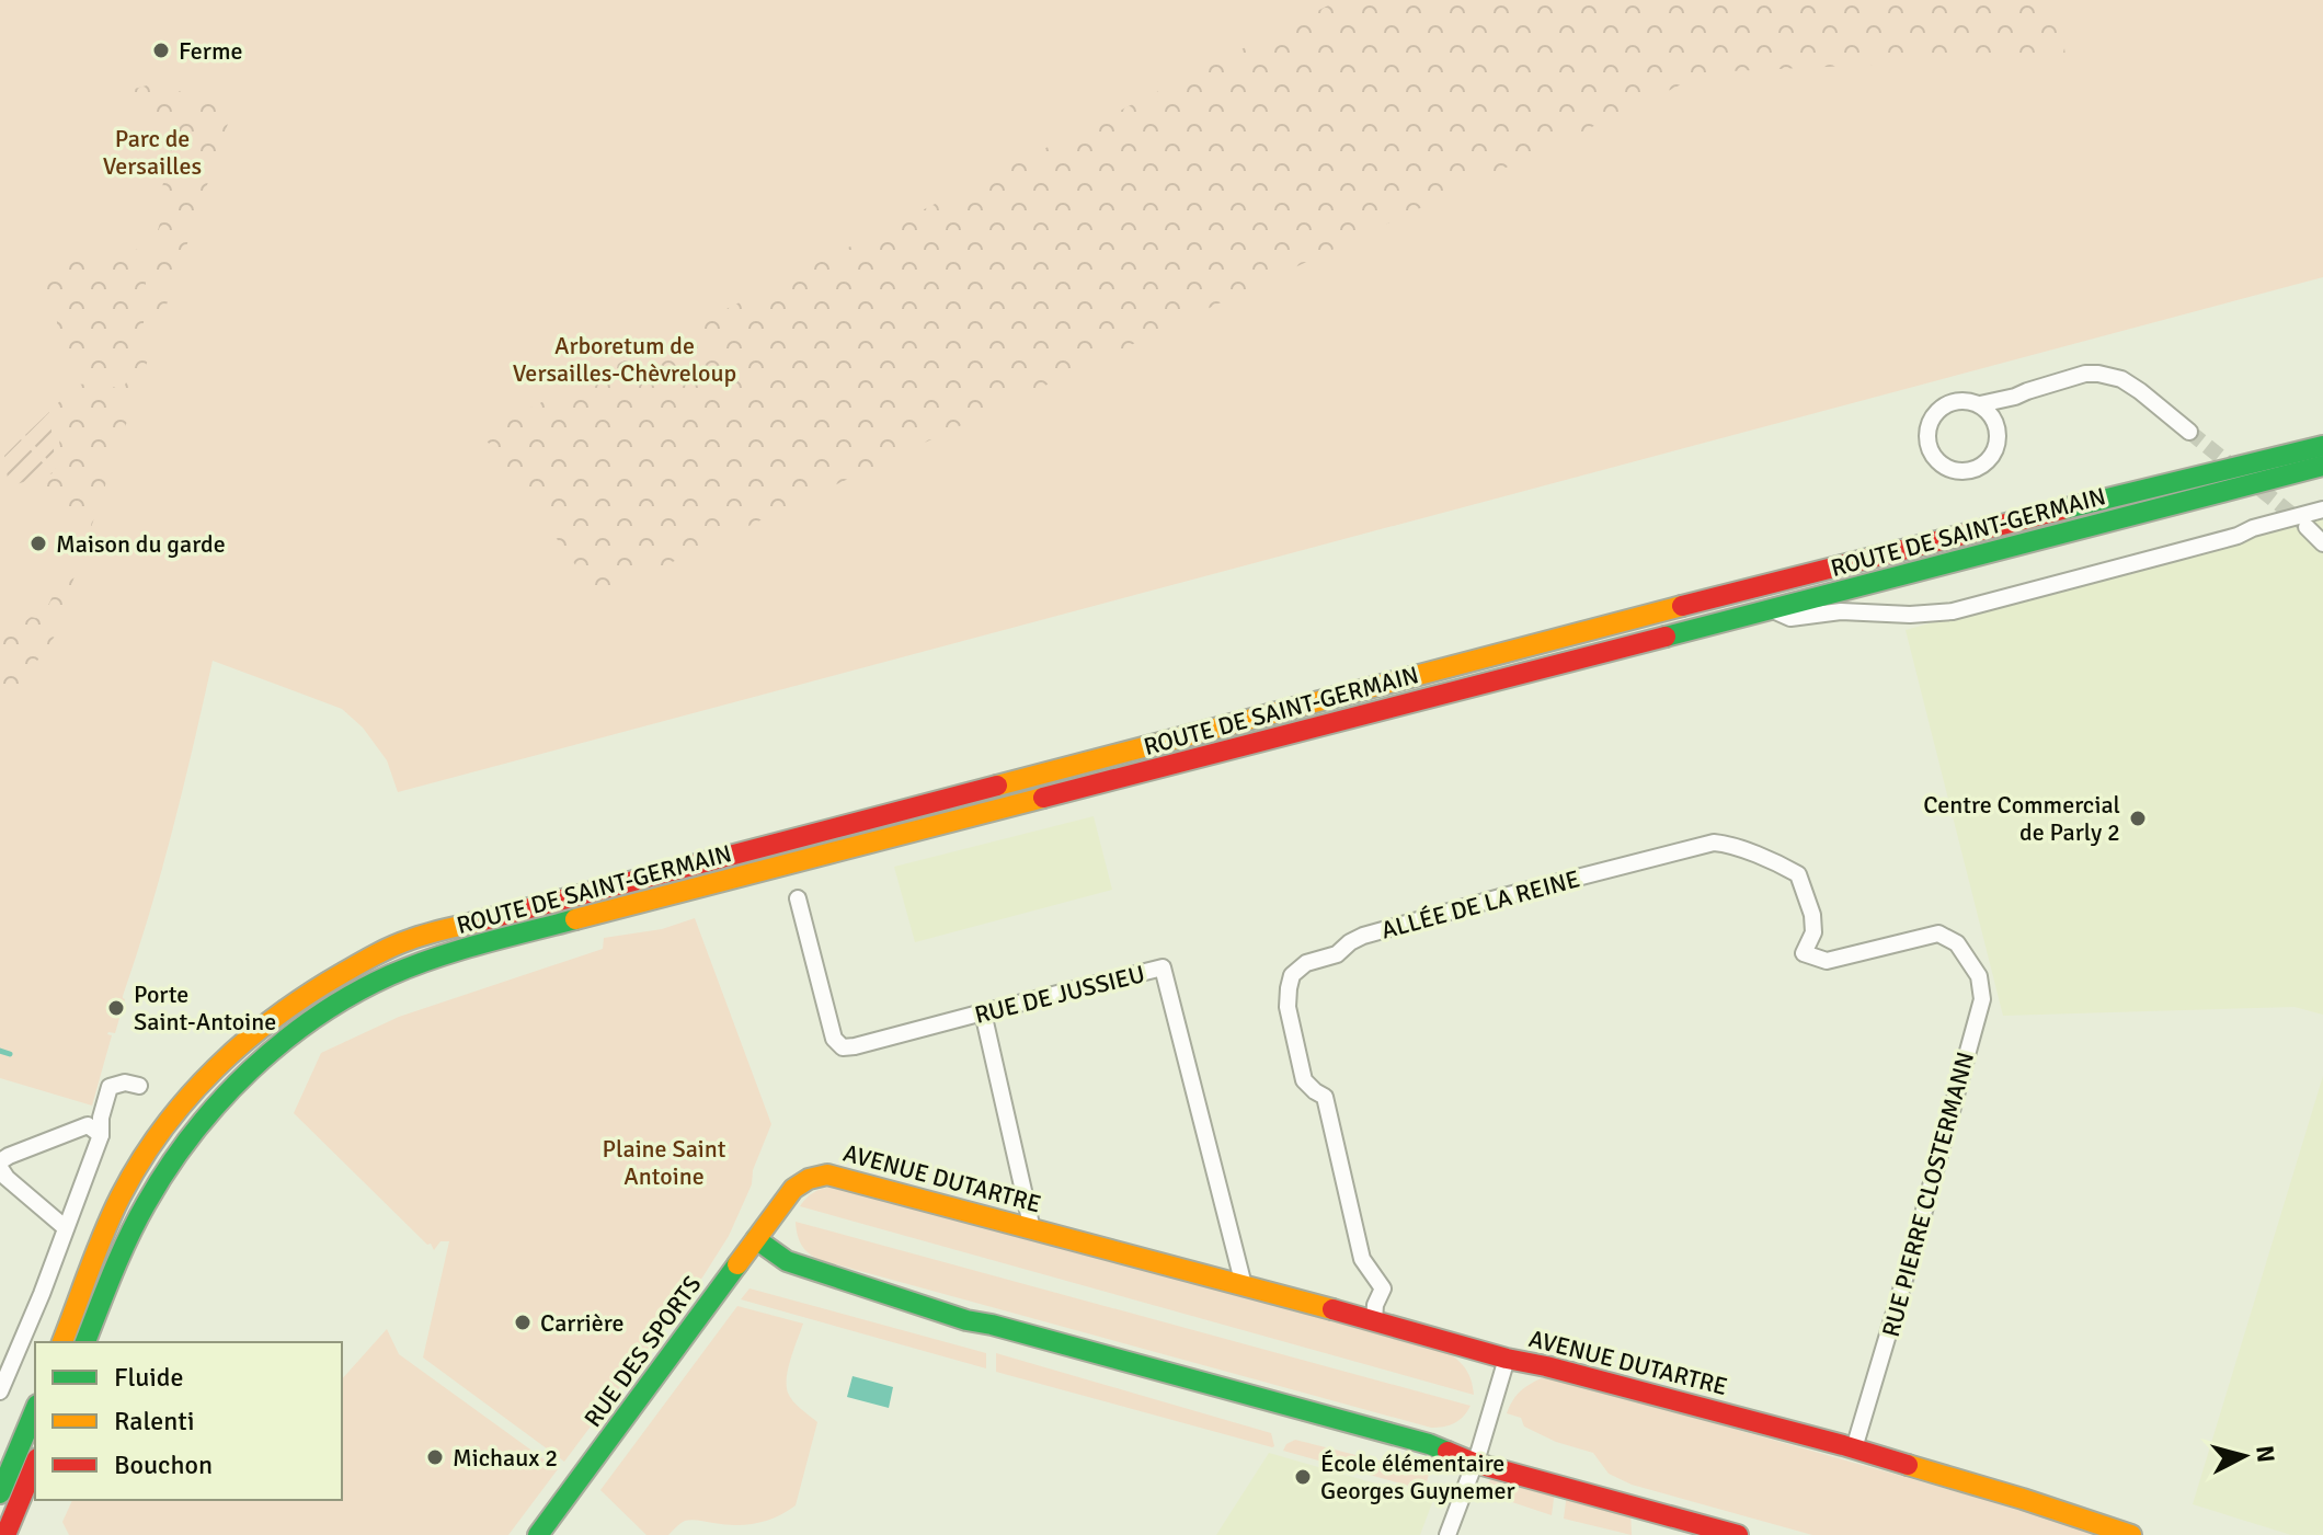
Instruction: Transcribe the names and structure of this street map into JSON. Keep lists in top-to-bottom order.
{
  "streets": {
    "main road": ["ROUTE DE SAINT-GERMAIN", "AVENUE DUTARTRE", "RUE DES SPORTS"],
    "street": ["ALLÉE DE LA REINE", "RUE DE JUSSIEU", "RUE PIERRE CLOSTERMANN"]
  },
  "crossings": [
    ["ALLÉE DE LA REINE", "AVENUE DUTARTRE"],
    ["ALLÉE DE LA REINE", "RUE PIERRE CLOSTERMANN"],
    ["RUE DE JUSSIEU", "AVENUE DUTARTRE"],
    ["AVENUE DUTARTRE", "RUE PIERRE CLOSTERMANN"],
    ["AVENUE DUTARTRE", "RUE DES SPORTS"]
  ],
  "parks": ["Parc de Versailles", "Arboretum de Versailles-Chèvreloup", "Plaine Saint Antoine"],
  "places": [
    "Ferme",
    "Maison du garde",
    "Centre Commercial de Parly 2",
    "Porte Saint-Antoine",
    "Carrière",
    "Michaux 2",
    "École élémentaire Georges Guynemer"
  ],
  "legend": ["Fluide", "Ralenti", "Bouchon"],
  "north": "right"
}
